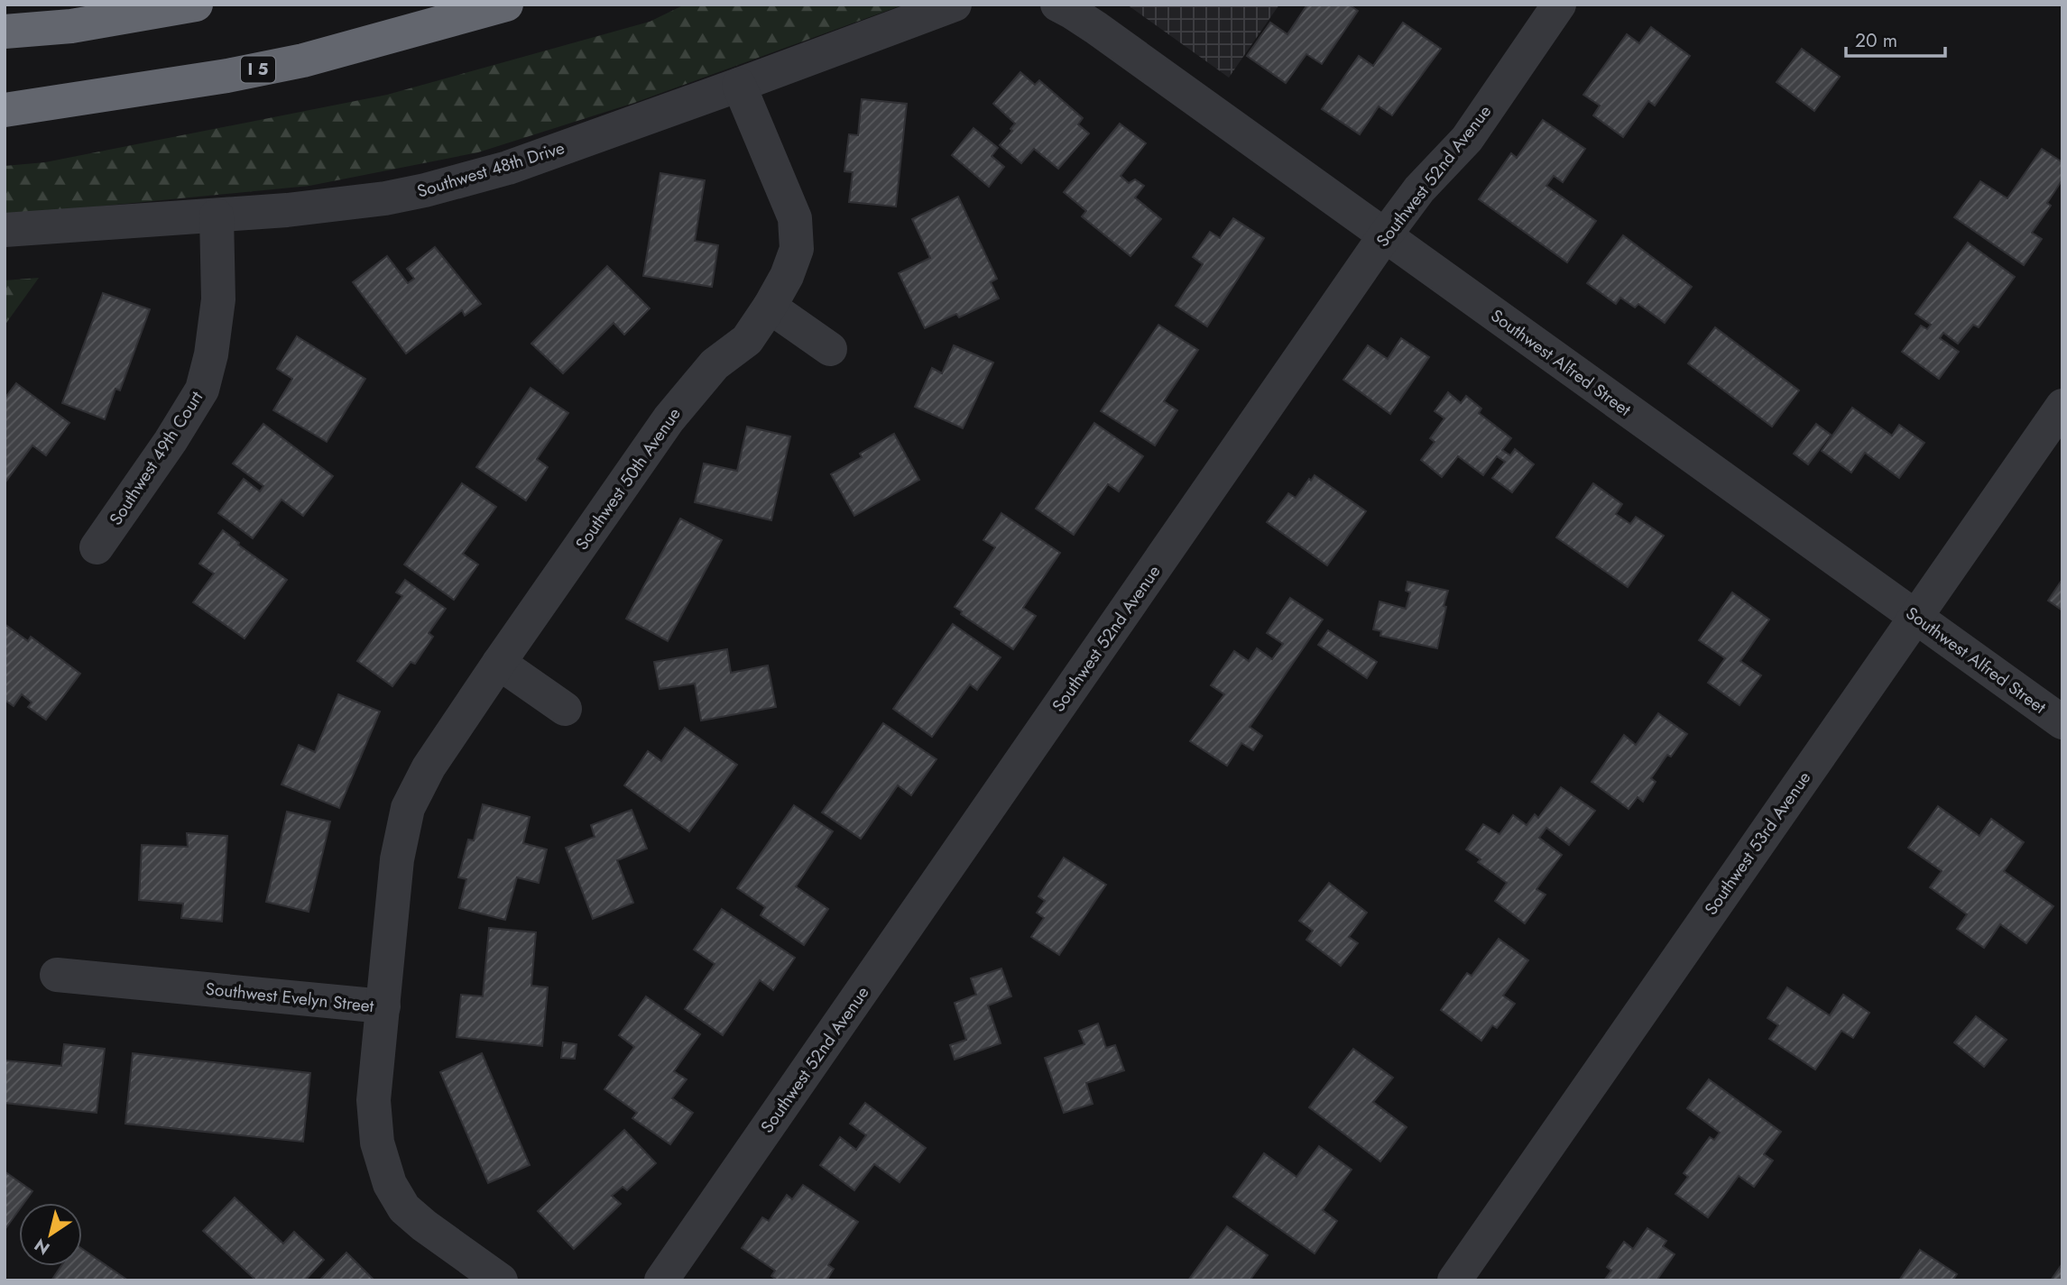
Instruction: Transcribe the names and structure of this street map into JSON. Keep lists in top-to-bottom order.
{
  "streets": {
    "highway": ["I 5"],
    "street": [
      "Southwest 48th Drive",
      "Southwest 52nd Avenue",
      "Southwest Alfred Street",
      "Southwest 49th Court",
      "Southwest 50th Avenue",
      "Southwest 53rd Avenue",
      "Southwest Evelyn Street"
    ]
  },
  "crossings": [
    ["Southwest 48th Drive", "Southwest 49th Court"],
    ["Southwest 48th Drive", "Southwest 50th Avenue"],
    ["Southwest 52nd Avenue", "Southwest Alfred Street"],
    ["Southwest Alfred Street", "Southwest 53rd Avenue"],
    ["Southwest 50th Avenue", "Southwest Evelyn Street"]
  ],
  "scale_bar": "20 m",
  "north": "bottom left"
}
